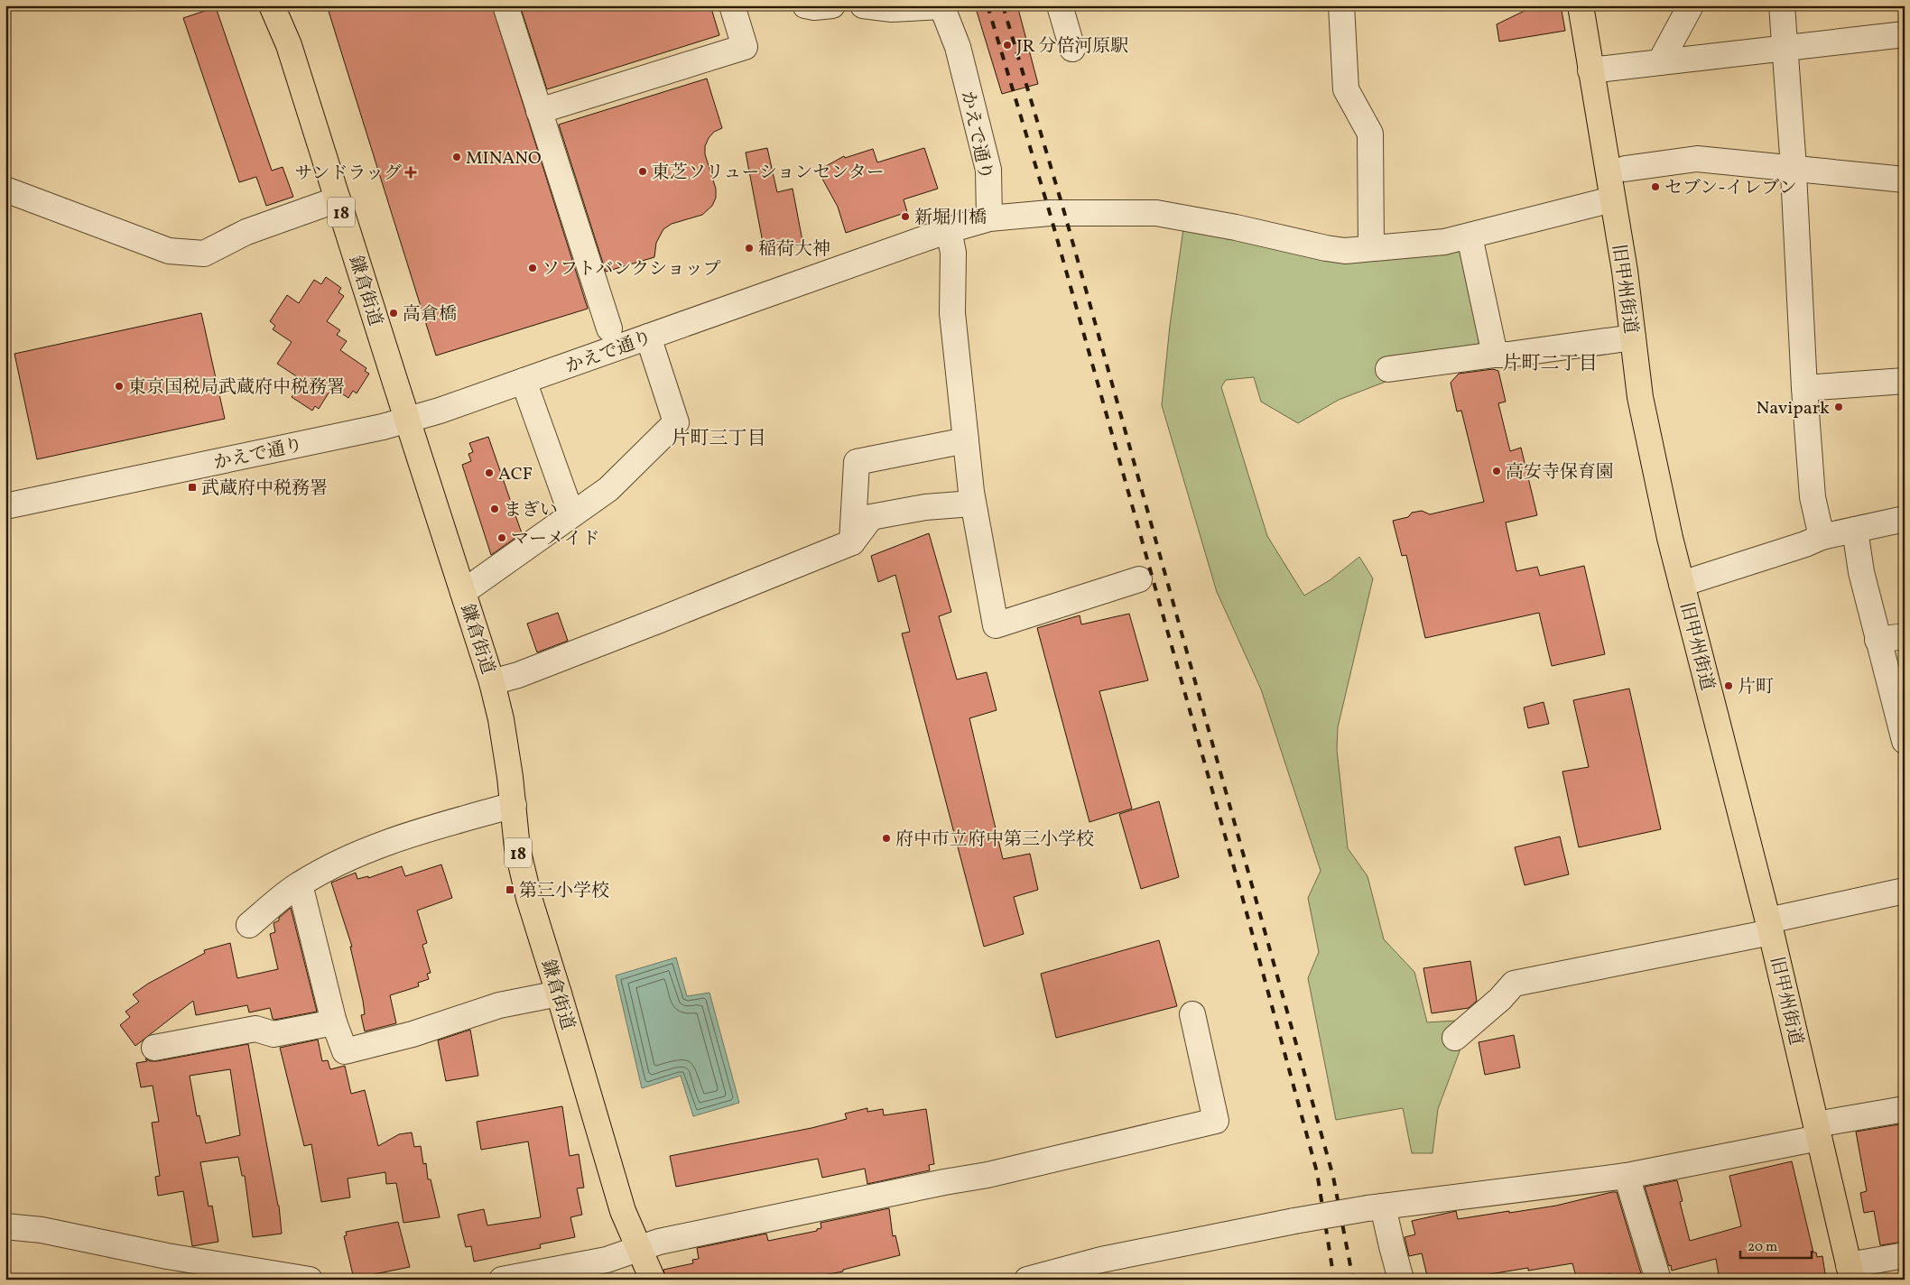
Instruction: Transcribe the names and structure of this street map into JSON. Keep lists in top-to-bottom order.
{
  "streets": {
    "main road": ["18", "旧甲州街道", "鎌倉街道"],
    "street": ["かえで通り"]
  },
  "crossings": [
    ["かえで通り", "鎌倉街道"]
  ],
  "districts": ["片町二丁目", "片町三丁目"],
  "places": {
    "other": [
      "JR 分倍河原駅",
      "MINANO",
      "東芝ソリューションセンター",
      "セブン-イレブン",
      "新堀川橋",
      "稲荷大神",
      "ソフトバンクショップ",
      "高倉橋",
      "東京国税局武蔵府中税務署",
      "Navipark",
      "高安寺保育園",
      "ACF",
      "まぎい",
      "マーメイド",
      "片町",
      "府中市立府中第三小学校"
    ],
    "health": ["サンドラッグ"],
    "transit": ["武蔵府中税務署", "第三小学校"]
  },
  "scale_bar": "20 m"
}
